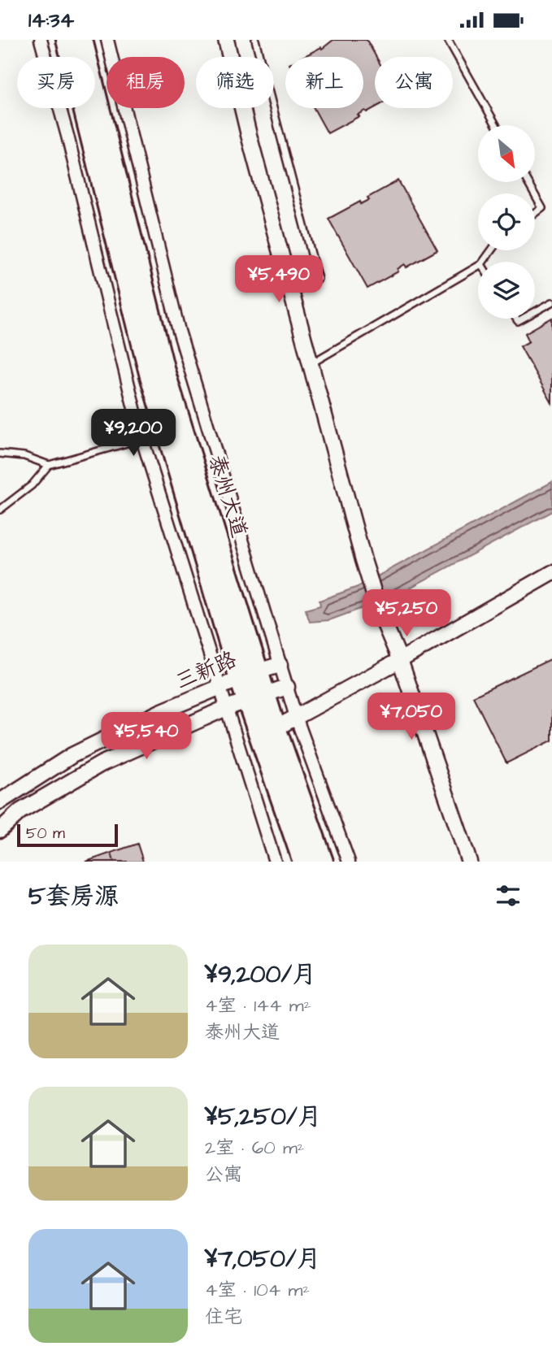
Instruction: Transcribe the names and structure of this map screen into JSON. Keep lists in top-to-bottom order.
{
  "streets": {
    "highway": ["泰州大道"],
    "street": ["三新路"]
  },
  "crossings": [
    ["泰州大道", "三新路"]
  ],
  "scale_bar": "50 m",
  "north": "bottom right",
  "page": {
    "status": "14:34",
    "chip": [
      "买房",
      "租房",
      "筛选",
      "新上",
      "公寓"
    ],
    "price": [
      "¥5,490",
      "¥9,200",
      "¥5,250",
      "¥7,050",
      "¥5,540"
    ],
    "scale": "50 m",
    "heading": "5套房源",
    "list": [
      {
        "name": "¥9,200/月",
        "note": "4室 · 144 m² · 泰州大道"
      },
      {
        "name": "¥5,250/月",
        "note": "2室 · 60 m² · 公寓"
      },
      {
        "name": "¥7,050/月",
        "note": "4室 · 104 m² · 住宅"
      }
    ]
  }
}
